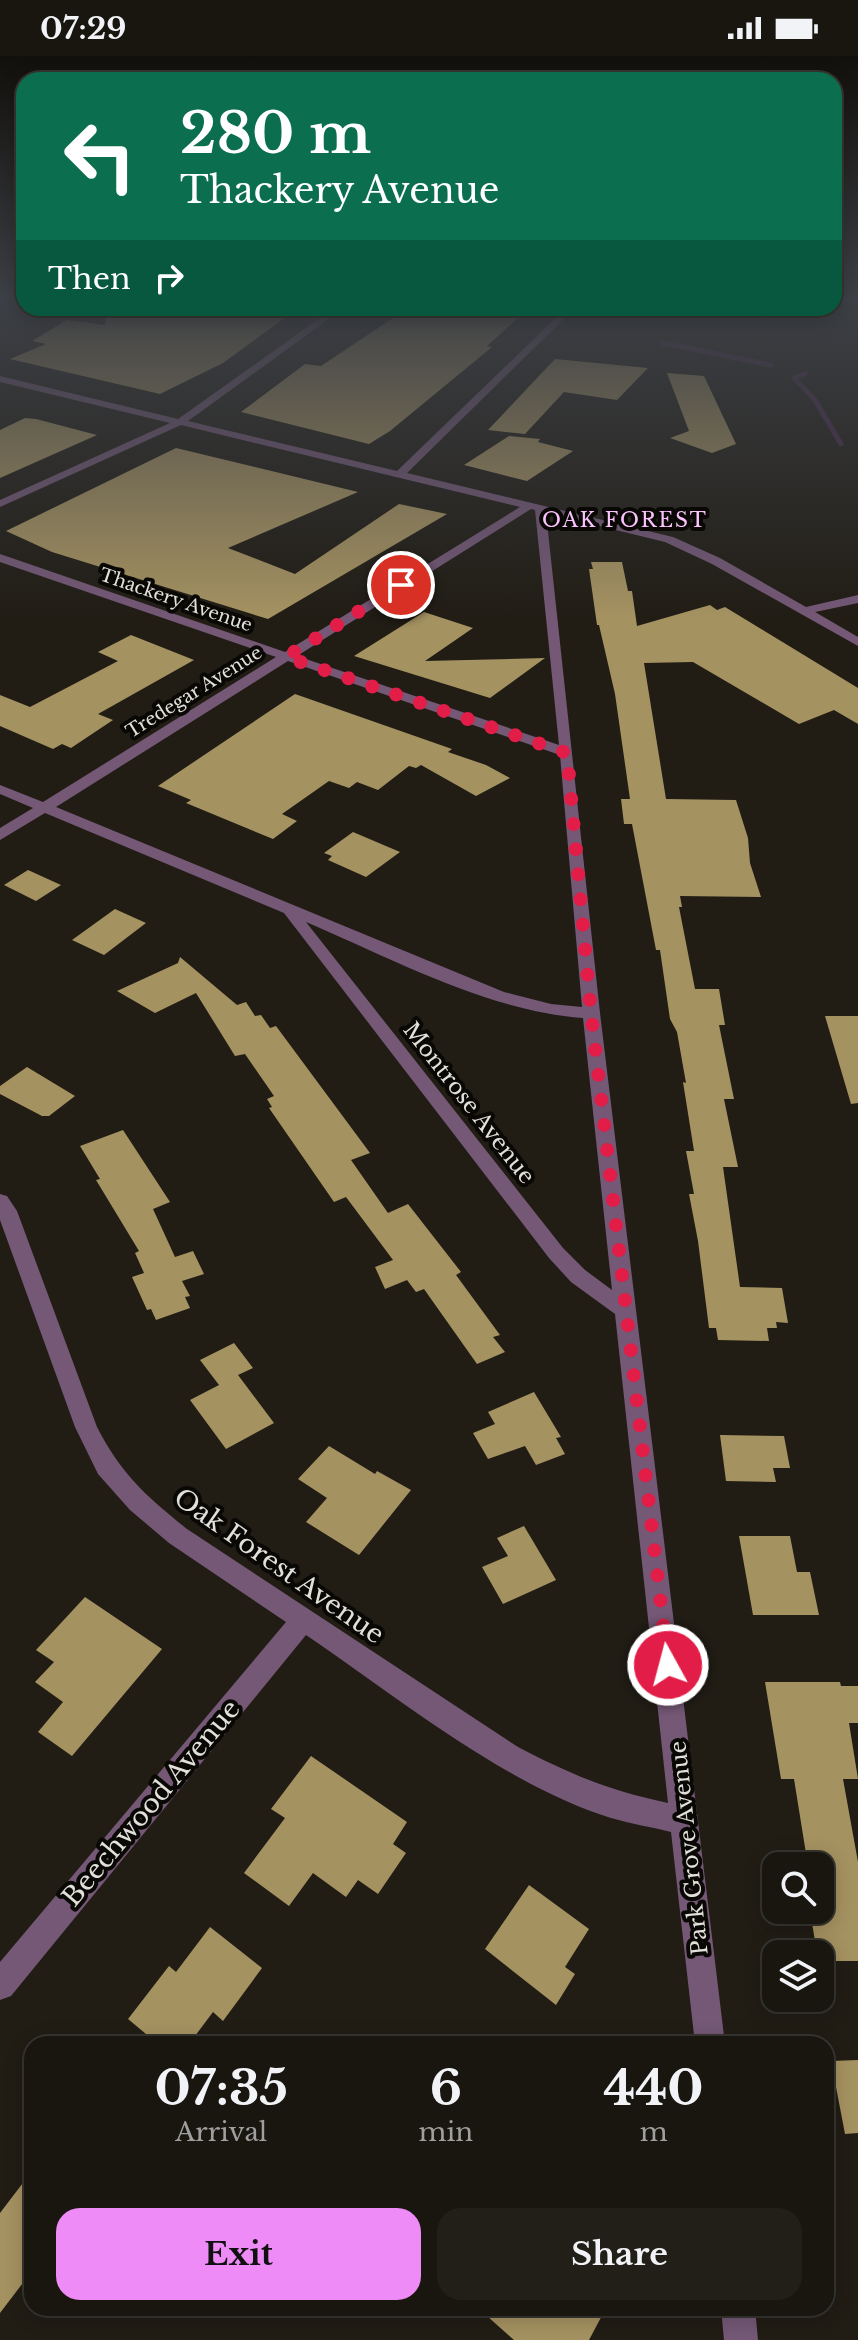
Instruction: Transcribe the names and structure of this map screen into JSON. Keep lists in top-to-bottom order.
{
  "streets": {
    "street": [
      "Thackery Avenue",
      "Tredegar Avenue",
      "Montrose Avenue",
      "Oak Forest Avenue",
      "Beechwood Avenue",
      "Park Grove Avenue"
    ]
  },
  "crossings": [
    ["Thackery Avenue", "Tredegar Avenue"],
    ["Thackery Avenue", "Park Grove Avenue"],
    ["Tredegar Avenue", "Montrose Avenue"],
    ["Tredegar Avenue", "Park Grove Avenue"],
    ["Montrose Avenue", "Park Grove Avenue"],
    ["Oak Forest Avenue", "Beechwood Avenue"],
    ["Oak Forest Avenue", "Park Grove Avenue"]
  ],
  "districts": ["OAK FOREST"],
  "page": {
    "status": "07:29",
    "turn": ["280 m", "Thackery Avenue"],
    "then": "Then",
    "eta": [
      "07:35",
      "Arrival",
      "6",
      "min",
      "440",
      "m"
    ],
    "buttons": ["Exit", "Share"]
  }
}
